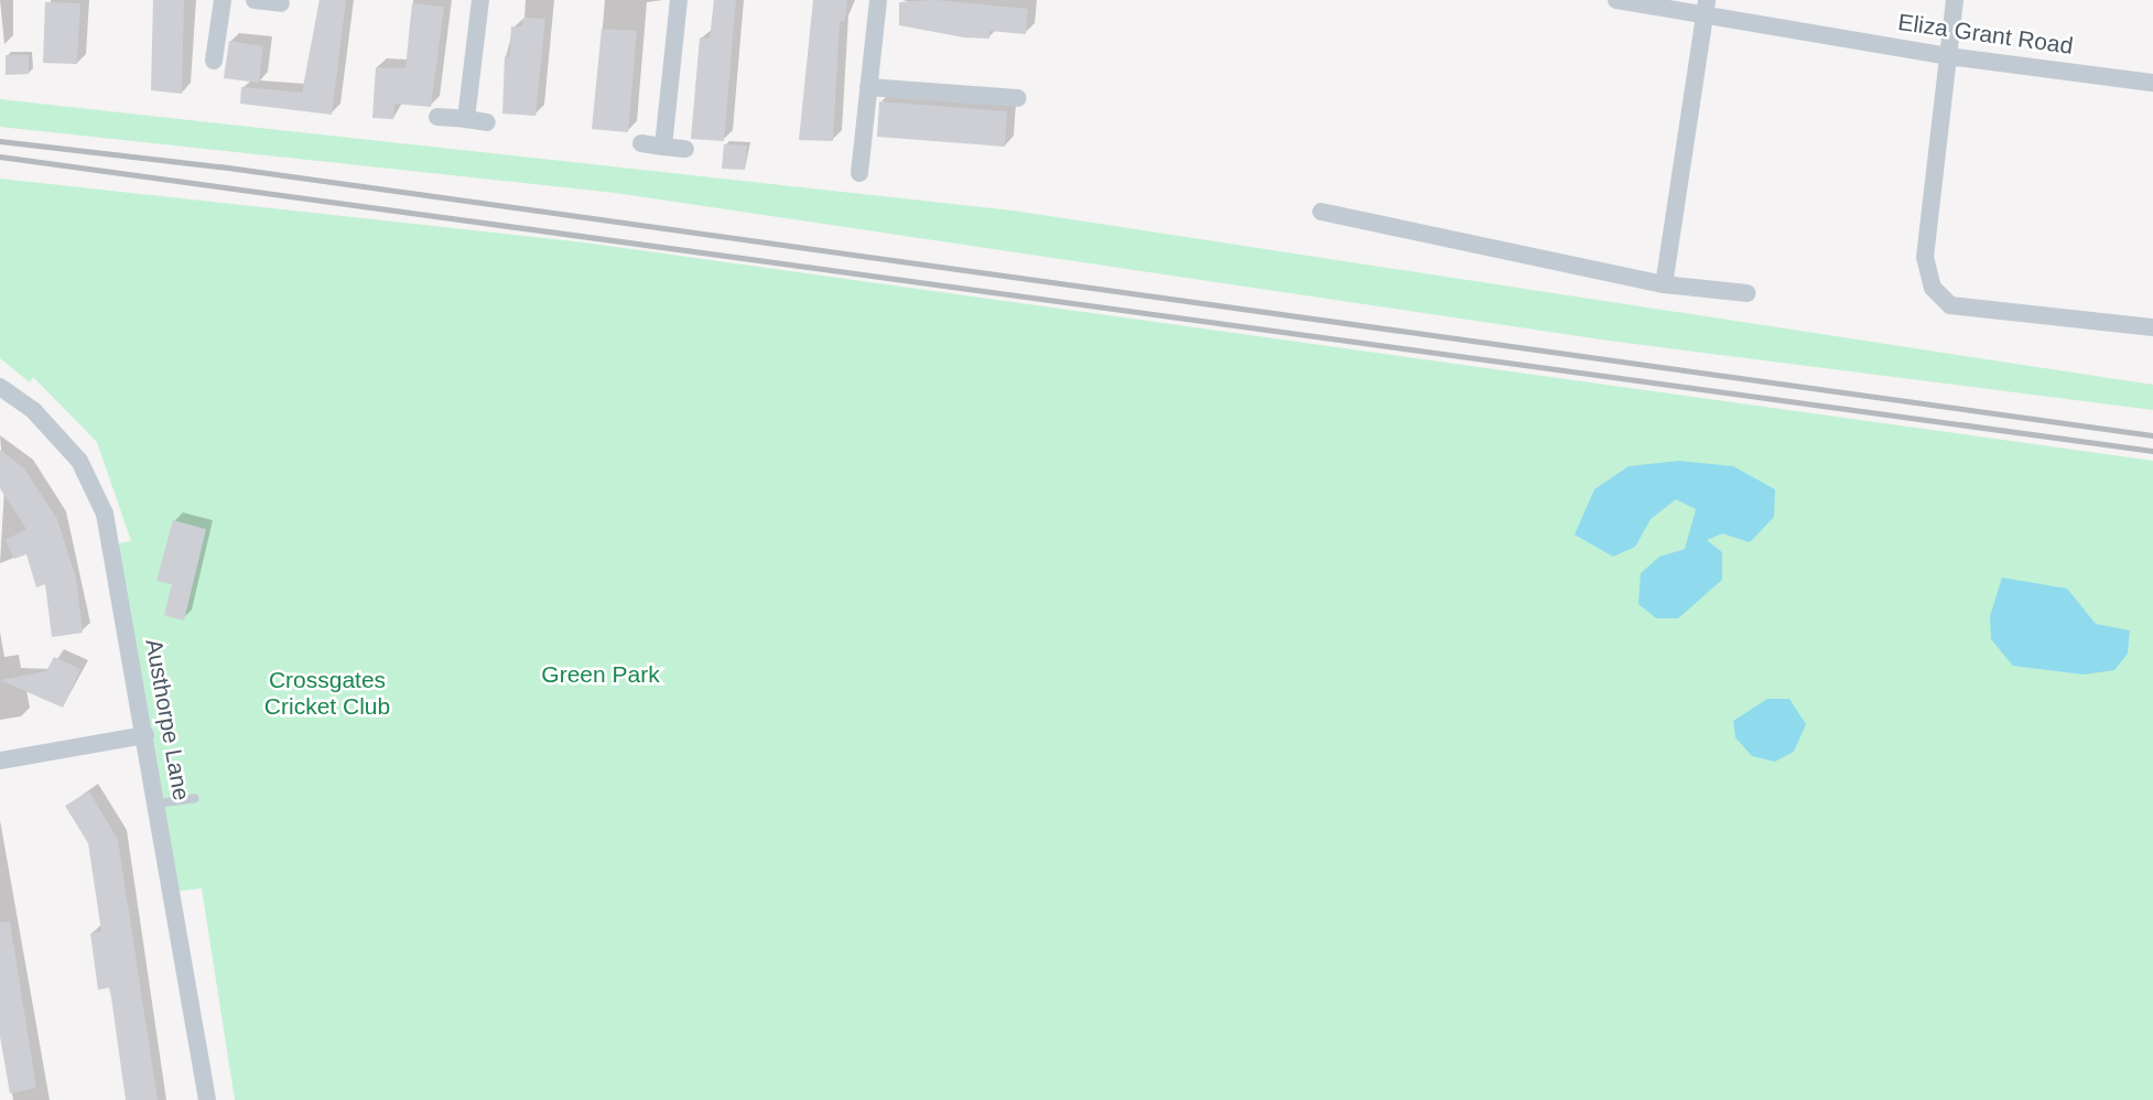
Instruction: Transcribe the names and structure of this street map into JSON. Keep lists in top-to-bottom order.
{
  "streets": {
    "street": ["Eliza Grant Road", "Austhorpe Lane"]
  },
  "parks": ["Green Park", "Crossgates Cricket Club"]
}
